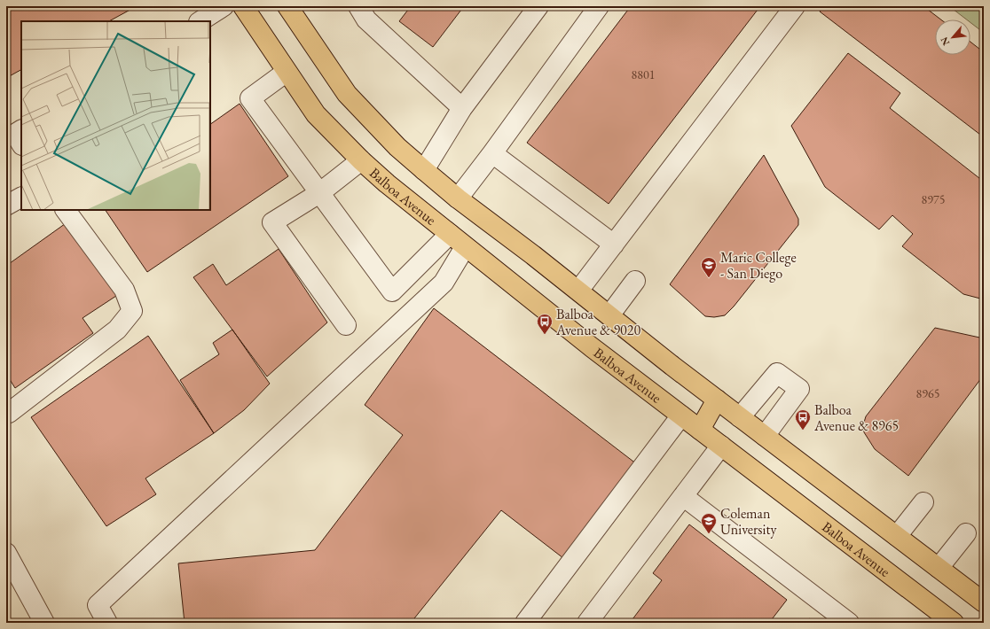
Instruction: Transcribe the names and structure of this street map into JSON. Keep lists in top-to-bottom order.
{
  "streets": {
    "main road": ["Balboa Avenue"]
  },
  "places": {
    "school or university": ["Maric College - San Diego", "Coleman University"],
    "bus stop": ["Balboa Avenue & 9020", "Balboa Avenue & 8965"]
  },
  "house_numbers": ["8801", "8975", "8965"],
  "north": "bottom left"
}
